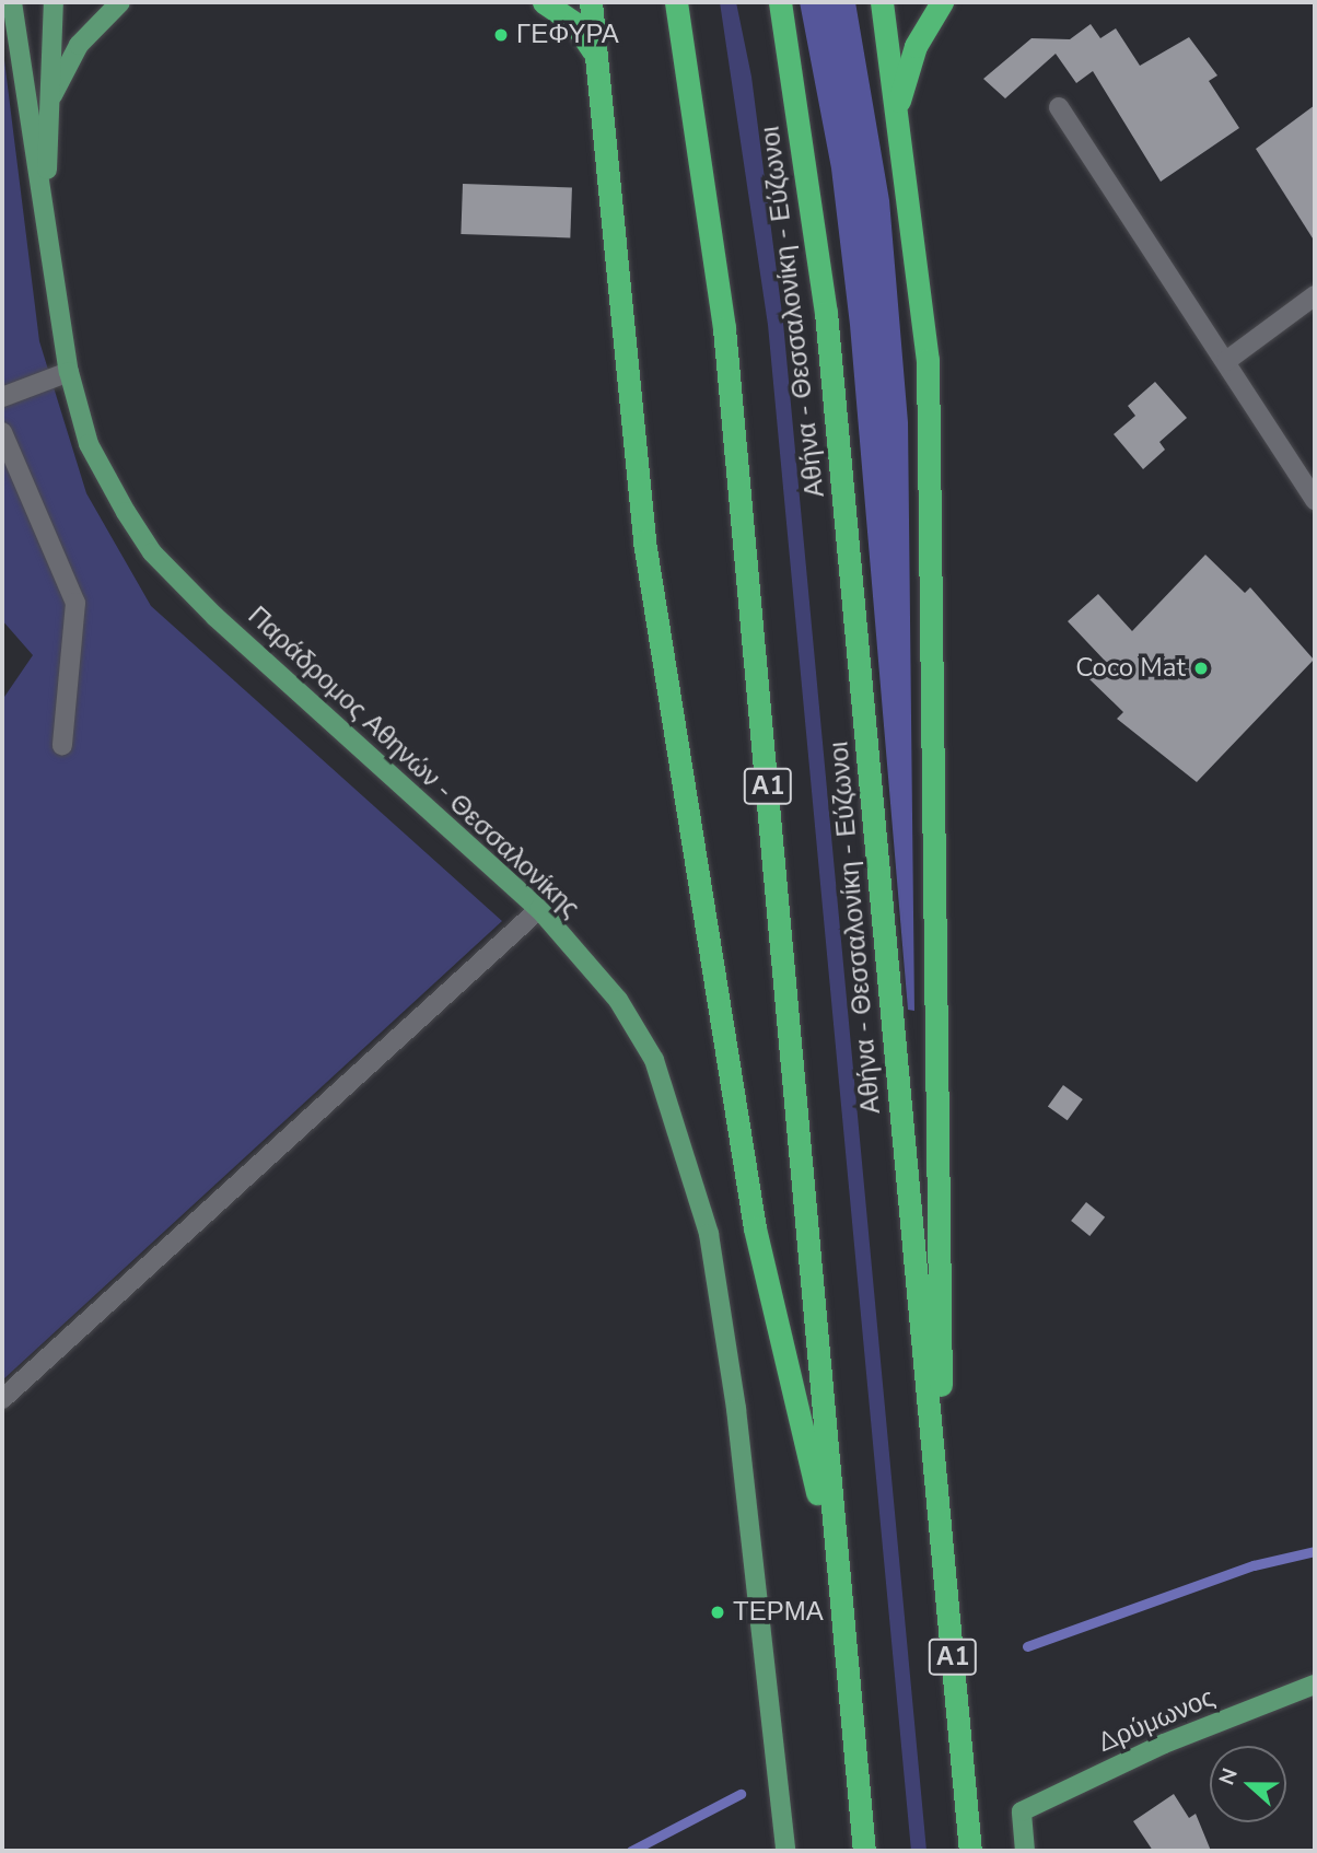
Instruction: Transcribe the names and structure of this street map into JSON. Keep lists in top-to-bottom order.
{
  "streets": {
    "highway": ["Αθήνα - Θεσσαλονίκη - Εύζωνοι", "Α1"],
    "main road": ["Παράδρομος Αθηνών - Θεσσαλονίκης", "Δρύμωνος"]
  },
  "places": ["ΓΕΦΥΡΑ", "Coco Mat", "ΤΕΡΜΑ"],
  "north": "left"
}
